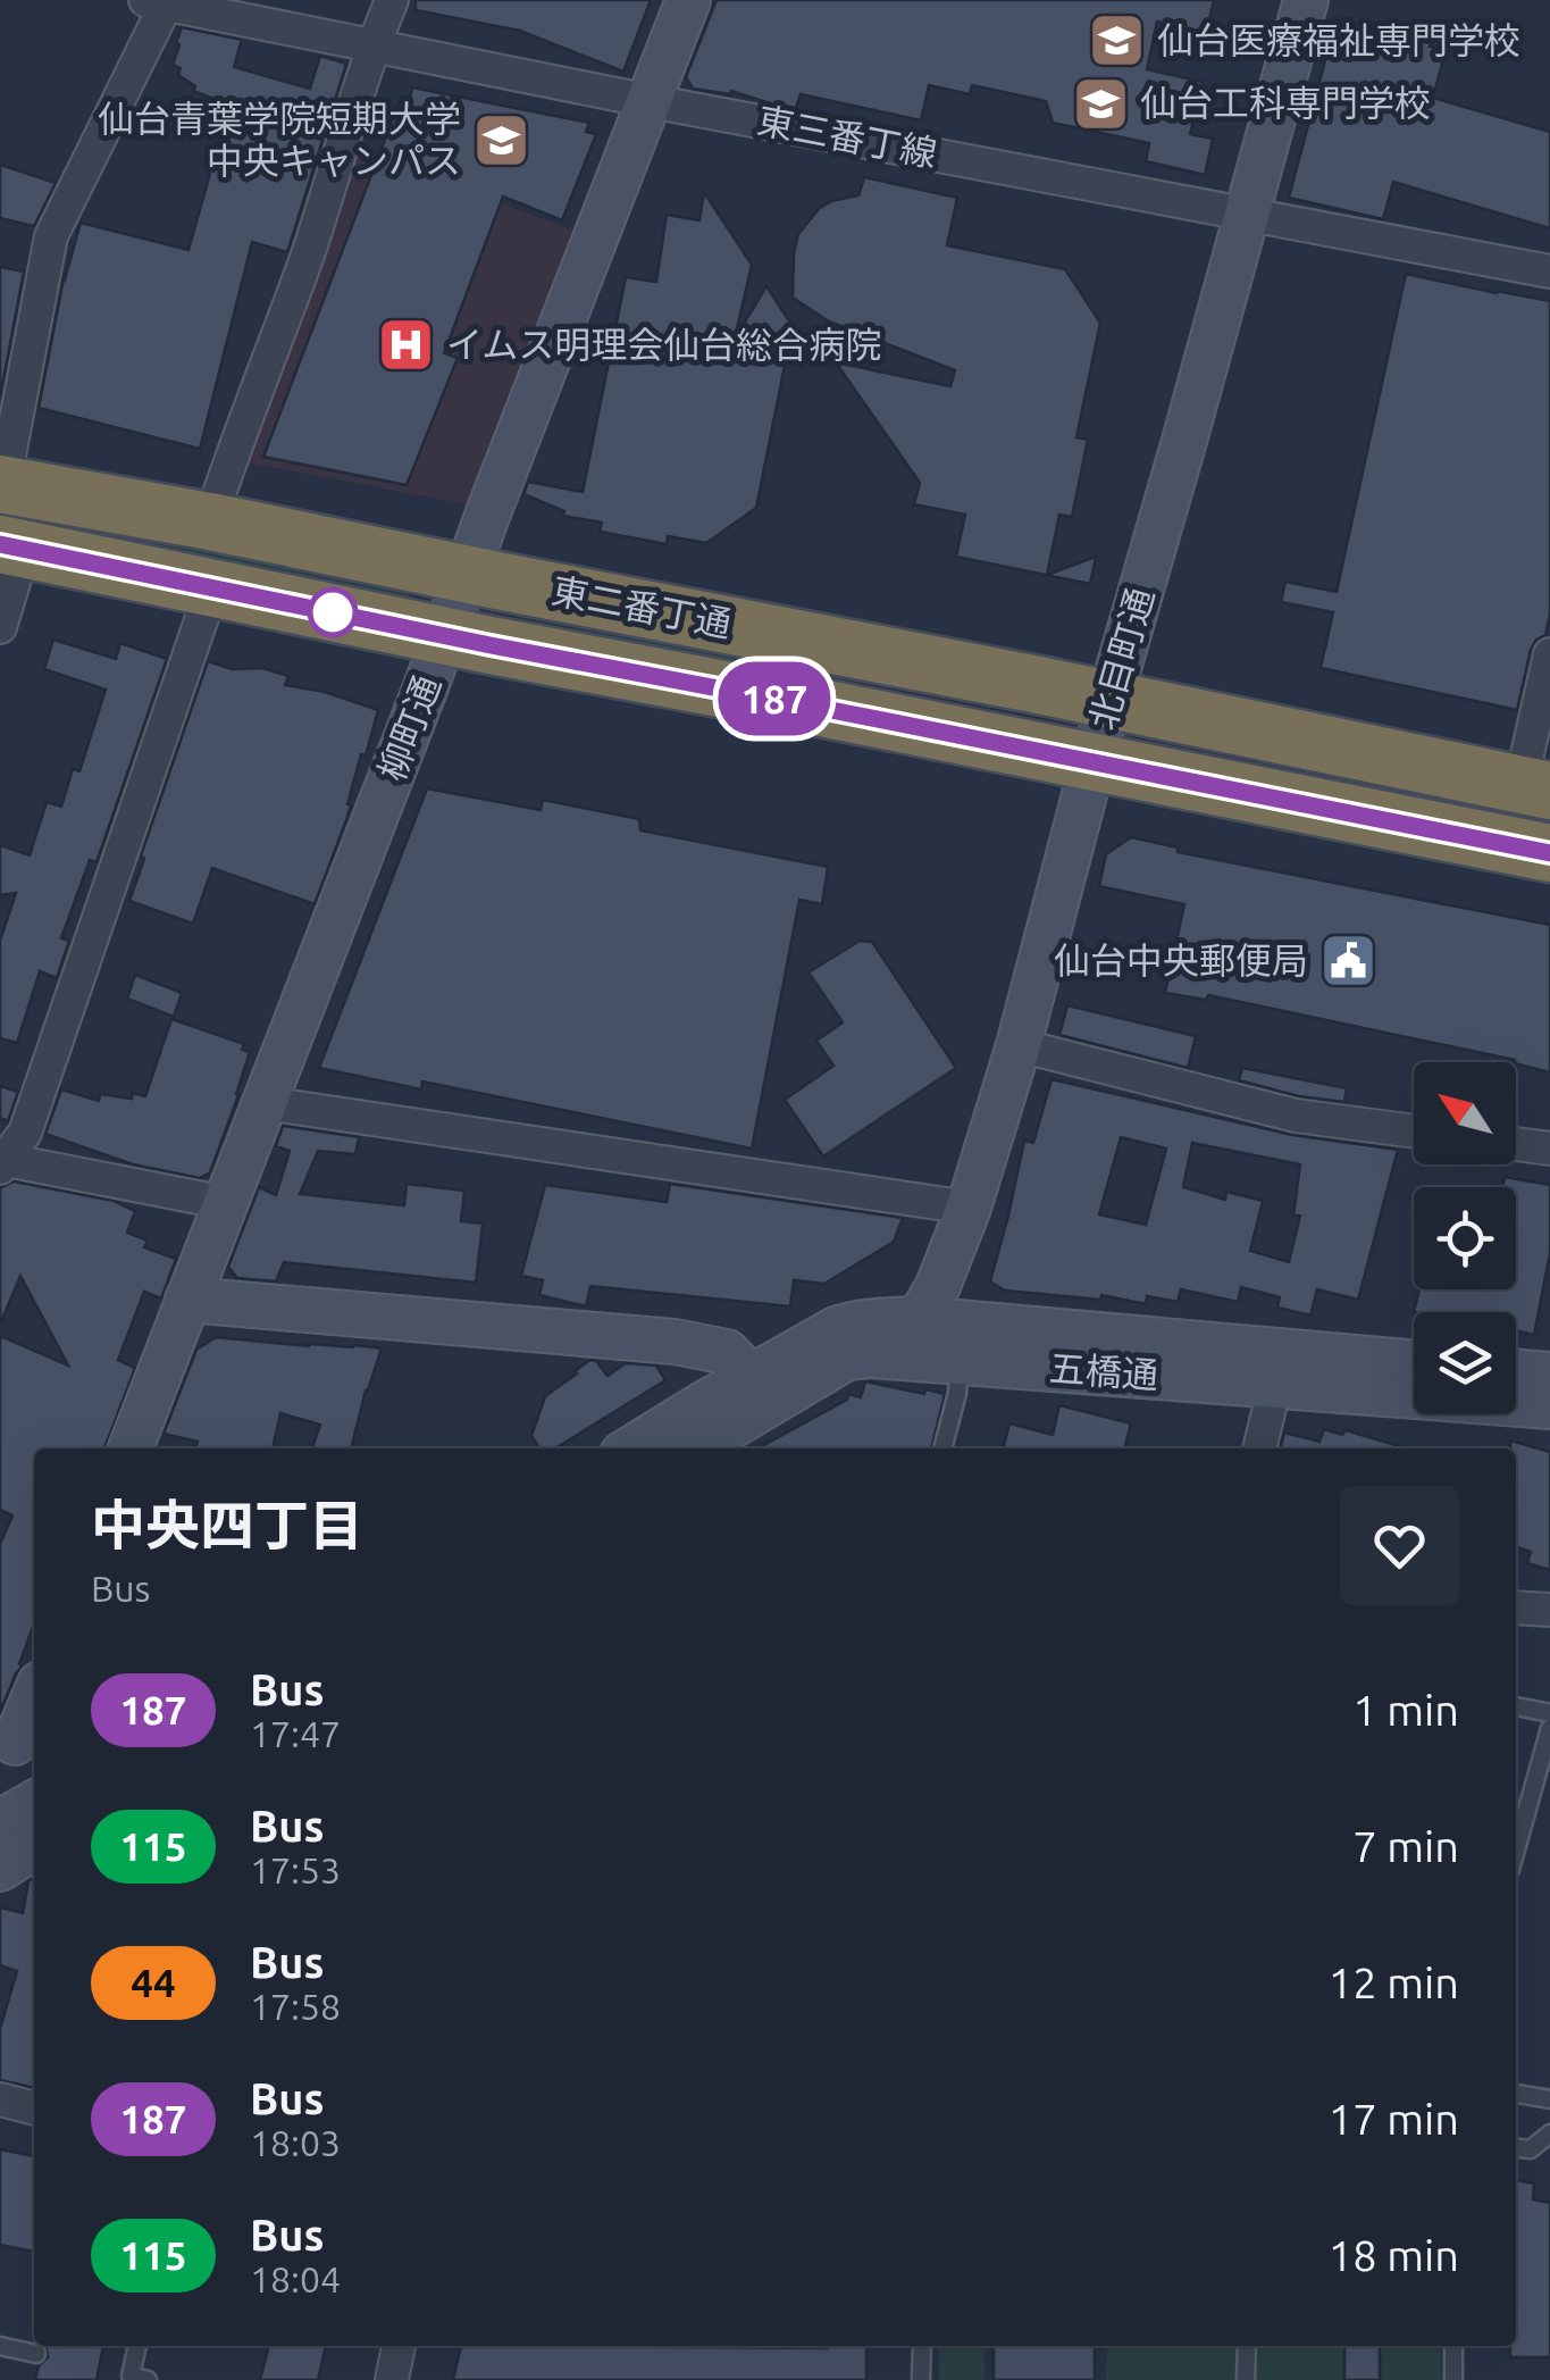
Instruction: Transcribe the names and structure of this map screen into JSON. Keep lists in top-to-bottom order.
{
  "streets": {
    "highway": ["東二番丁通"],
    "street": [
      "東三番丁線",
      "北目町通",
      "柳町通",
      "五橋通"
    ]
  },
  "crossings": [
    ["東三番丁線", "北目町通"],
    ["東三番丁線", "柳町通"],
    ["東二番丁通", "北目町通"],
    ["東二番丁通", "柳町通"],
    ["北目町通", "五橋通"]
  ],
  "places": {
    "school or university": ["仙台医療福祉専門学校", "仙台工科専門学校", "仙台青葉学院短期大学 中央キャンパス"],
    "hospital": ["イムス明理会仙台総合病院"],
    "public building": ["仙台中央郵便局"]
  },
  "lines": ["bus line 187"],
  "north": "top left",
  "page": {
    "on_map": "187",
    "heading": ["中央四丁目", "Bus"],
    "list": [
      {
        "mark": "187",
        "name": "Bus",
        "note": "17:47",
        "value": "1 min"
      },
      {
        "mark": "115",
        "name": "Bus",
        "note": "17:53",
        "value": "7 min"
      },
      {
        "mark": "44",
        "name": "Bus",
        "note": "17:58",
        "value": "12 min"
      },
      {
        "mark": "187",
        "name": "Bus",
        "note": "18:03",
        "value": "17 min"
      },
      {
        "mark": "115",
        "name": "Bus",
        "note": "18:04",
        "value": "18 min"
      }
    ]
  }
}
